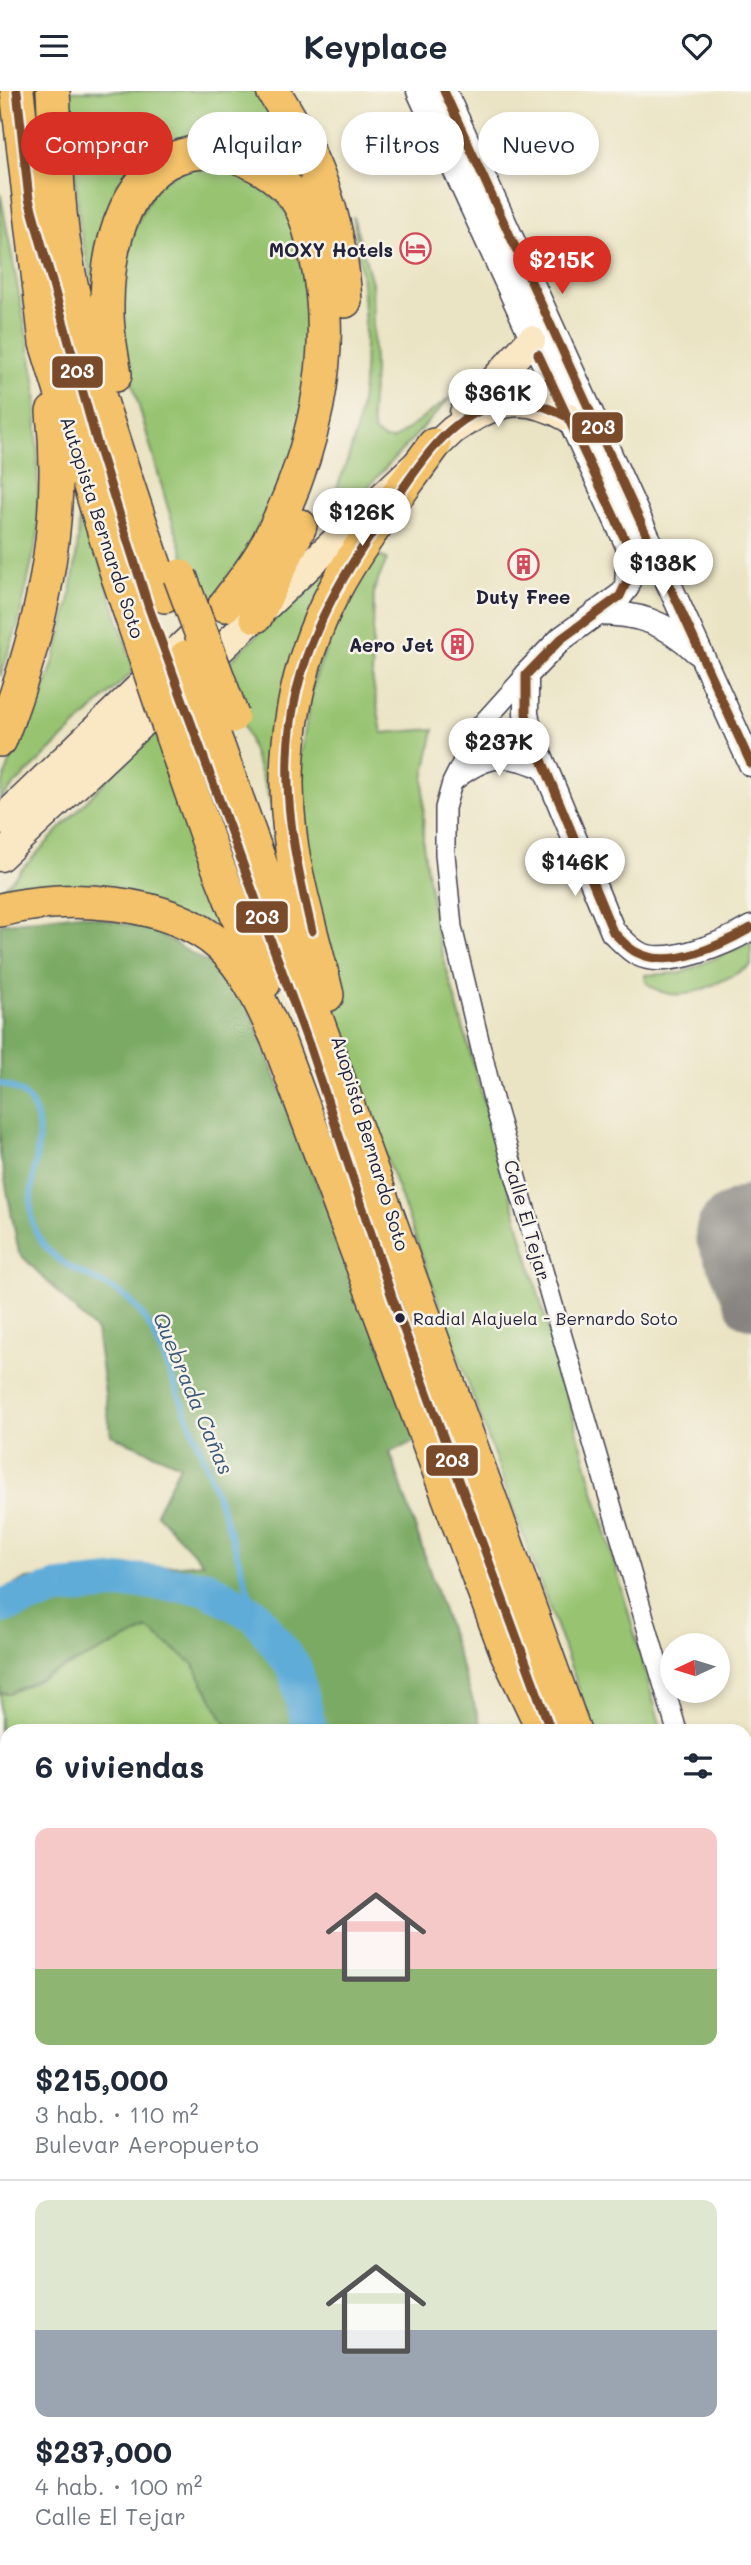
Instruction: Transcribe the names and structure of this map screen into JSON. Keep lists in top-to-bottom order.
{
  "streets": {
    "highway": ["Autopista Bernardo Soto", "Auopista Bernardo Soto"],
    "street": ["Calle El Tejar"]
  },
  "crossings": [
    ["Autopista Bernardo Soto", "Auopista Bernardo Soto"]
  ],
  "water": ["Quebrada Cañas"],
  "places": {
    "hotel": ["MOXY Hotels"],
    "building": ["Duty Free", "Aero Jet"],
    "other": ["Radial Alajuela - Bernardo Soto"]
  },
  "lines": ["transit line 203"],
  "north": "left",
  "page": {
    "header": "Keyplace",
    "chip": [
      "Comprar",
      "Alquilar",
      "Filtros",
      "Nuevo"
    ],
    "price": [
      "$215K",
      "$361K",
      "$126K",
      "$138K",
      "$237K",
      "$146K"
    ],
    "heading": "6 viviendas",
    "list": [
      {
        "name": "$215,000",
        "note": "3 hab. · 110 m² · Bulevar Aeropuerto"
      },
      {
        "name": "$237,000",
        "note": "4 hab. · 100 m² · Calle El Tejar"
      }
    ]
  }
}
